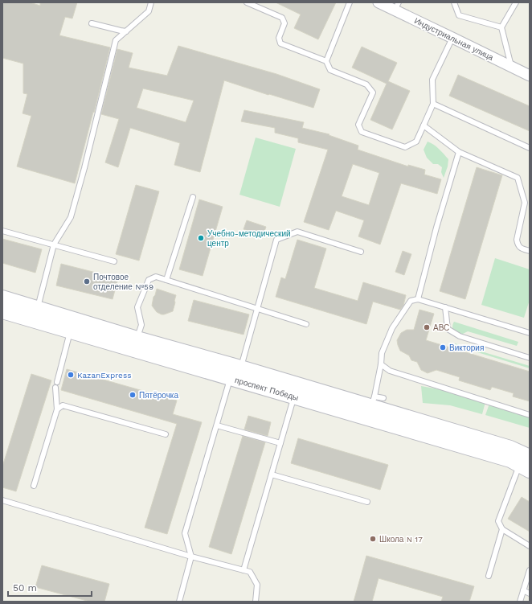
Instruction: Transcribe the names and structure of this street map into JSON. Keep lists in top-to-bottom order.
{
  "streets": {
    "main road": ["проспект Победы"],
    "street": ["Индустриальная улица"]
  },
  "places": [
    "Учебно-методический центр",
    "Почтовое отделение №59",
    "АВС",
    "Виктория",
    "KazanExpress",
    "Пятёрочка",
    "Школа N 17"
  ],
  "scale_bar": "50 m"
}
